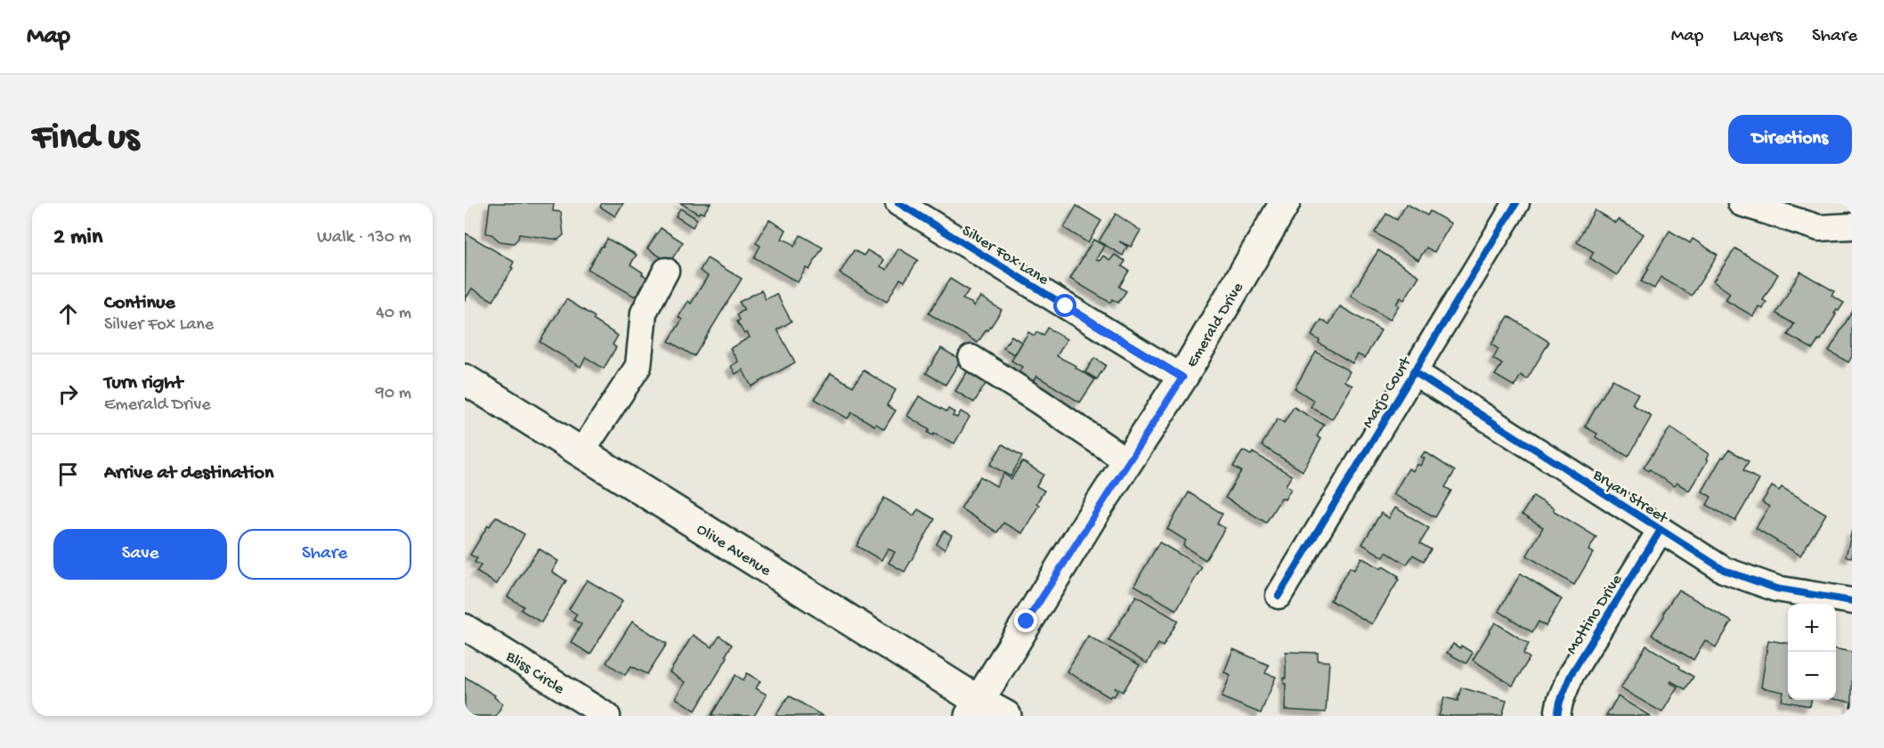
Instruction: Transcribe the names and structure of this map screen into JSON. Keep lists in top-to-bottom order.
{
  "streets": {
    "main road": ["Emerald Drive", "Olive Avenue"],
    "street": [
      "Silver Fox Lane",
      "Marjo Court",
      "Bryan Street",
      "Mottino Drive",
      "Bliss Circle"
    ]
  },
  "crossings": [
    ["Silver Fox Lane", "Emerald Drive"],
    ["Emerald Drive", "Olive Avenue"],
    ["Marjo Court", "Bryan Street"],
    ["Bryan Street", "Mottino Drive"]
  ],
  "page": {
    "header": "Map",
    "nav": ["Map", "Layers", "Share"],
    "buttons": [
      "Directions",
      ["Save", "Share"]
    ],
    "title": "Find us",
    "heading": ["2 min", "Walk · 130 m"],
    "list": [
      ["Continue", "Silver Fox Lane", "40 m"],
      ["Turn right", "Emerald Drive", "90 m"],
      "Arrive at destination"
    ],
    "map_buttons": ["+", "−"]
  }
}
